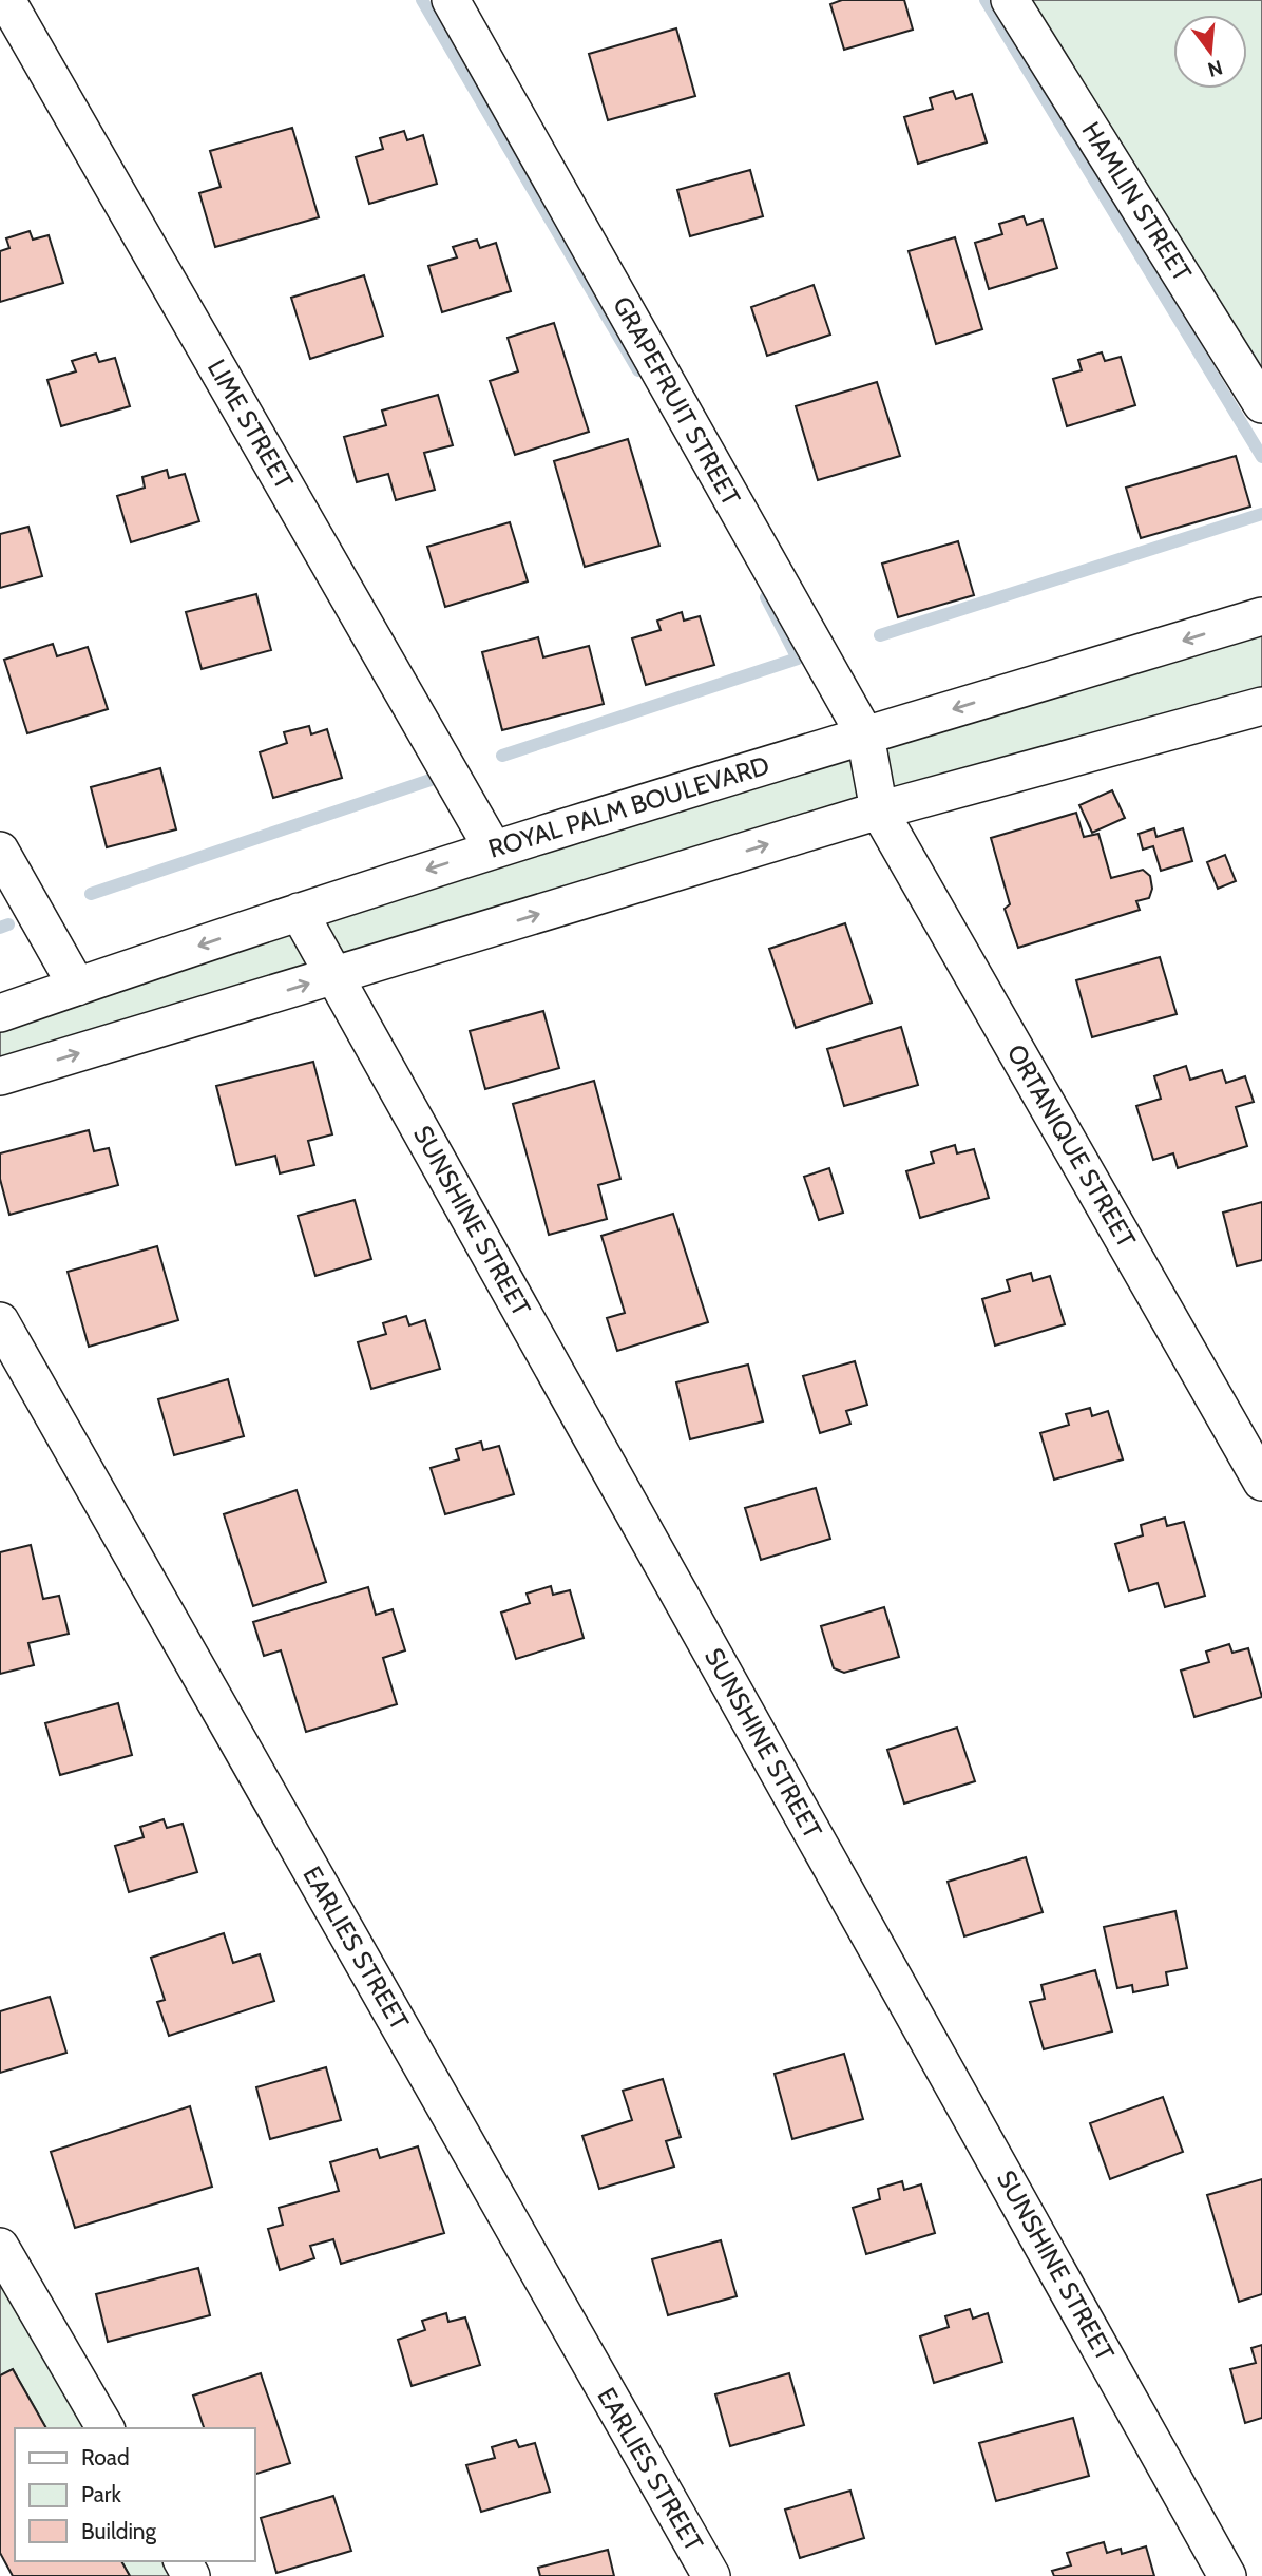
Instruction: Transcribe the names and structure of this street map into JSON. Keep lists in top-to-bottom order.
{
  "streets": {
    "street": [
      "HAMLIN STREET",
      "GRAPEFRUIT STREET",
      "LIME STREET",
      "ROYAL PALM BOULEVARD",
      "ORTANIQUE STREET",
      "SUNSHINE STREET",
      "EARLIES STREET"
    ]
  },
  "crossings": [
    ["GRAPEFRUIT STREET", "ROYAL PALM BOULEVARD"],
    ["GRAPEFRUIT STREET", "ORTANIQUE STREET"],
    ["LIME STREET", "ROYAL PALM BOULEVARD"],
    ["ROYAL PALM BOULEVARD", "SUNSHINE STREET"]
  ],
  "legend": ["Road", "Park", "Building"],
  "north": "bottom"
}
